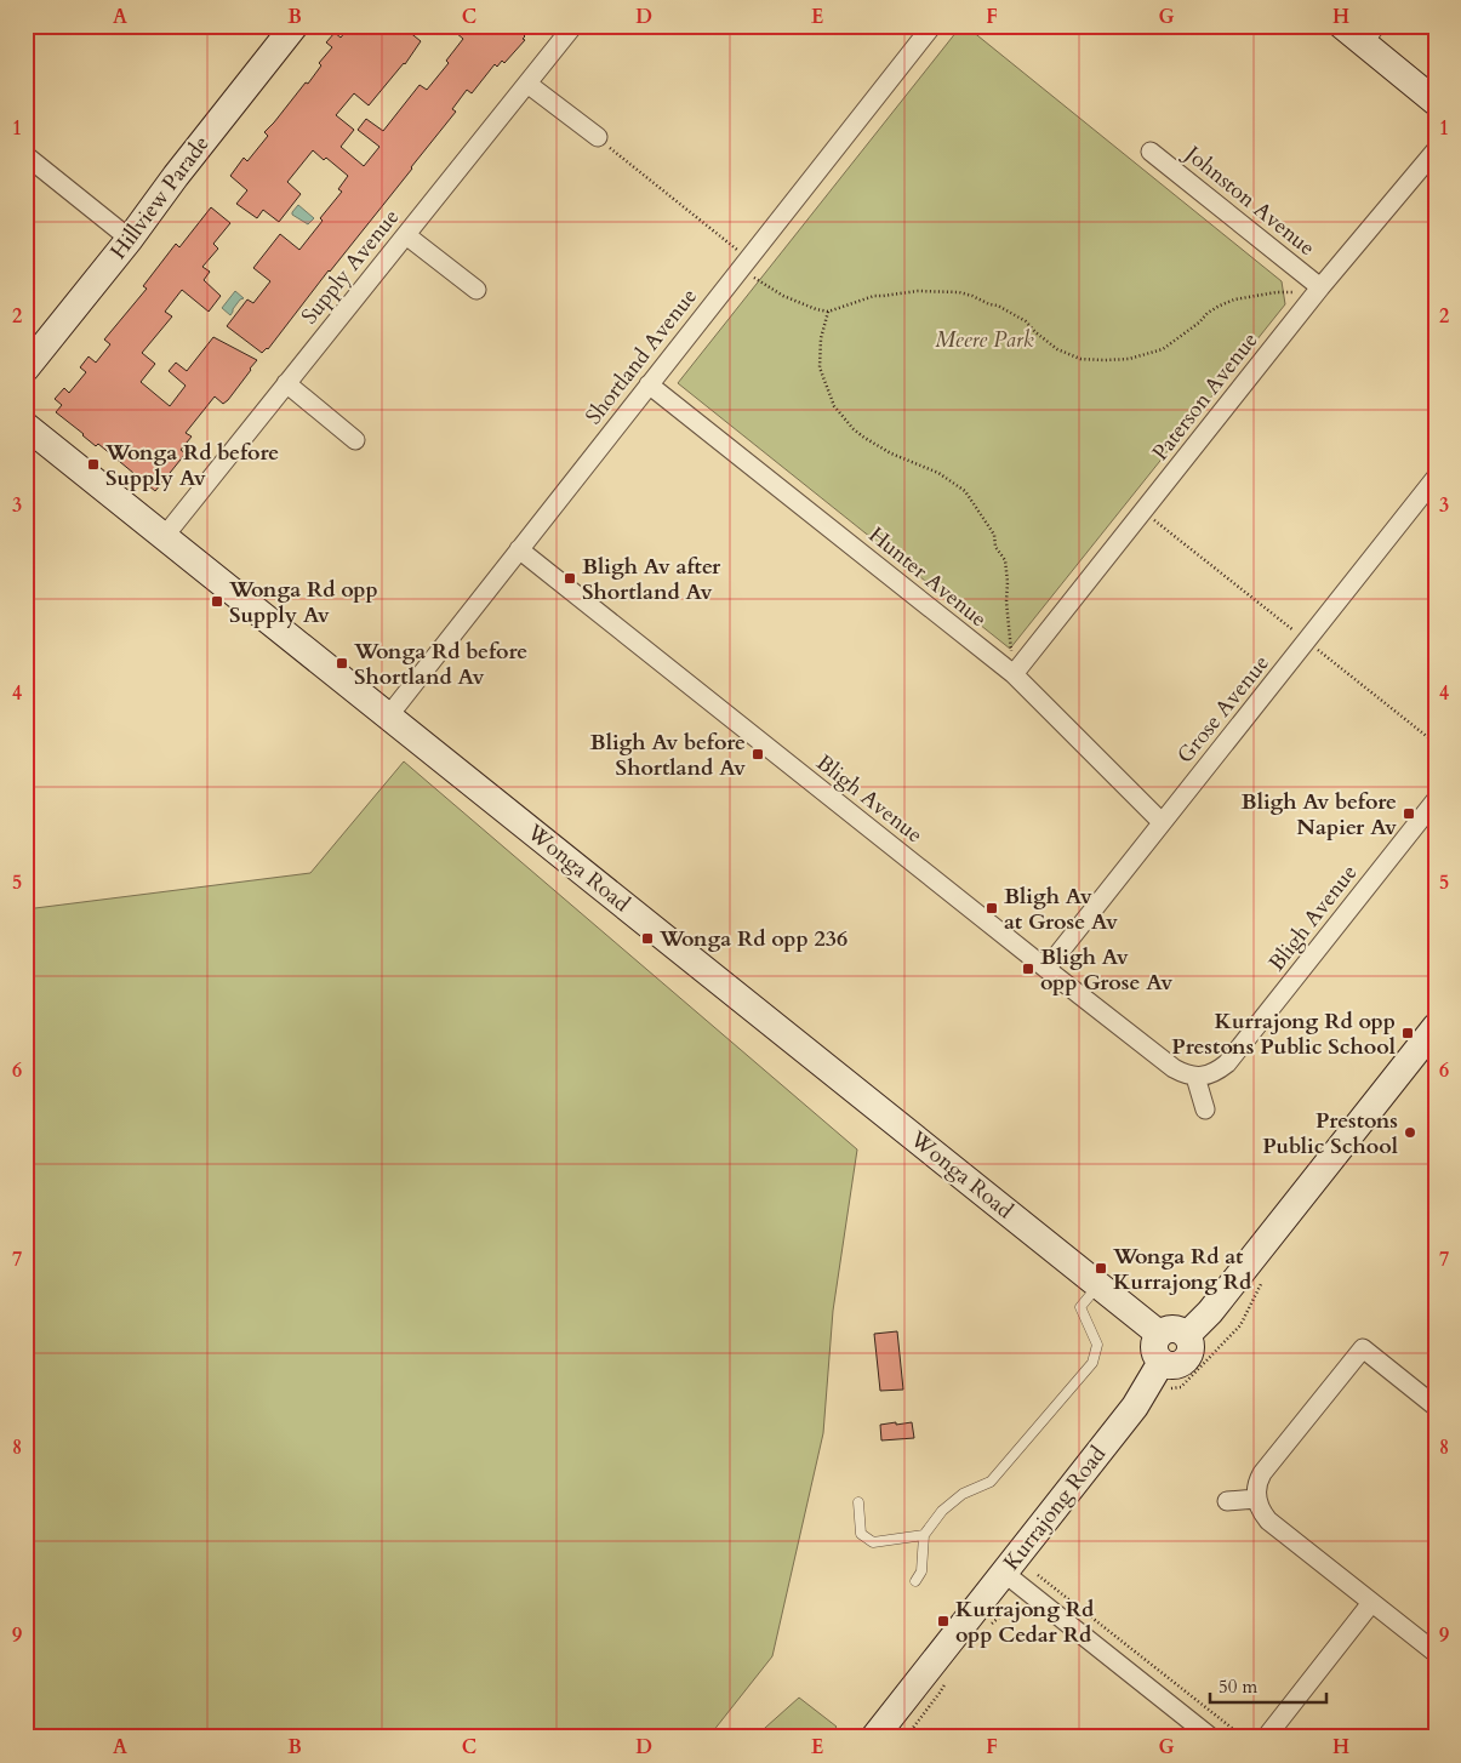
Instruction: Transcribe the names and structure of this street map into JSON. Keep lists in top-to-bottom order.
{
  "streets": {
    "street": [
      "Hillview Parade",
      "Johnston Avenue",
      "Supply Avenue",
      "Shortland Avenue",
      "Paterson Avenue",
      "Hunter Avenue",
      "Grose Avenue",
      "Bligh Avenue",
      "Wonga Road",
      "Kurrajong Road"
    ]
  },
  "crossings": [
    ["Johnston Avenue", "Paterson Avenue"],
    ["Supply Avenue", "Wonga Road"],
    ["Shortland Avenue", "Hunter Avenue"],
    ["Shortland Avenue", "Bligh Avenue"],
    ["Shortland Avenue", "Wonga Road"],
    ["Paterson Avenue", "Hunter Avenue"],
    ["Hunter Avenue", "Grose Avenue"],
    ["Grose Avenue", "Bligh Avenue"],
    ["Wonga Road", "Kurrajong Road"]
  ],
  "parks": ["Meere Park"],
  "places": {
    "transit": [
      "Wonga Rd before Supply Av",
      "Bligh Av after Shortland Av",
      "Wonga Rd opp Supply Av",
      "Wonga Rd before Shortland Av",
      "Bligh Av before Shortland Av",
      "Bligh Av before Napier Av",
      "Bligh Av at Grose Av",
      "Wonga Rd opp 236",
      "Bligh Av opp Grose Av",
      "Kurrajong Rd opp Prestons Public School",
      "Wonga Rd at Kurrajong Rd",
      "Kurrajong Rd opp Cedar Rd"
    ],
    "other": ["Prestons Public School"]
  },
  "scale_bar": "50 m",
  "grid": {
    "columns": [
      "A",
      "B",
      "C",
      "D",
      "E",
      "F",
      "G",
      "H"
    ],
    "rows": [
      "1",
      "2",
      "3",
      "4",
      "5",
      "6",
      "7",
      "8",
      "9"
    ]
  }
}
